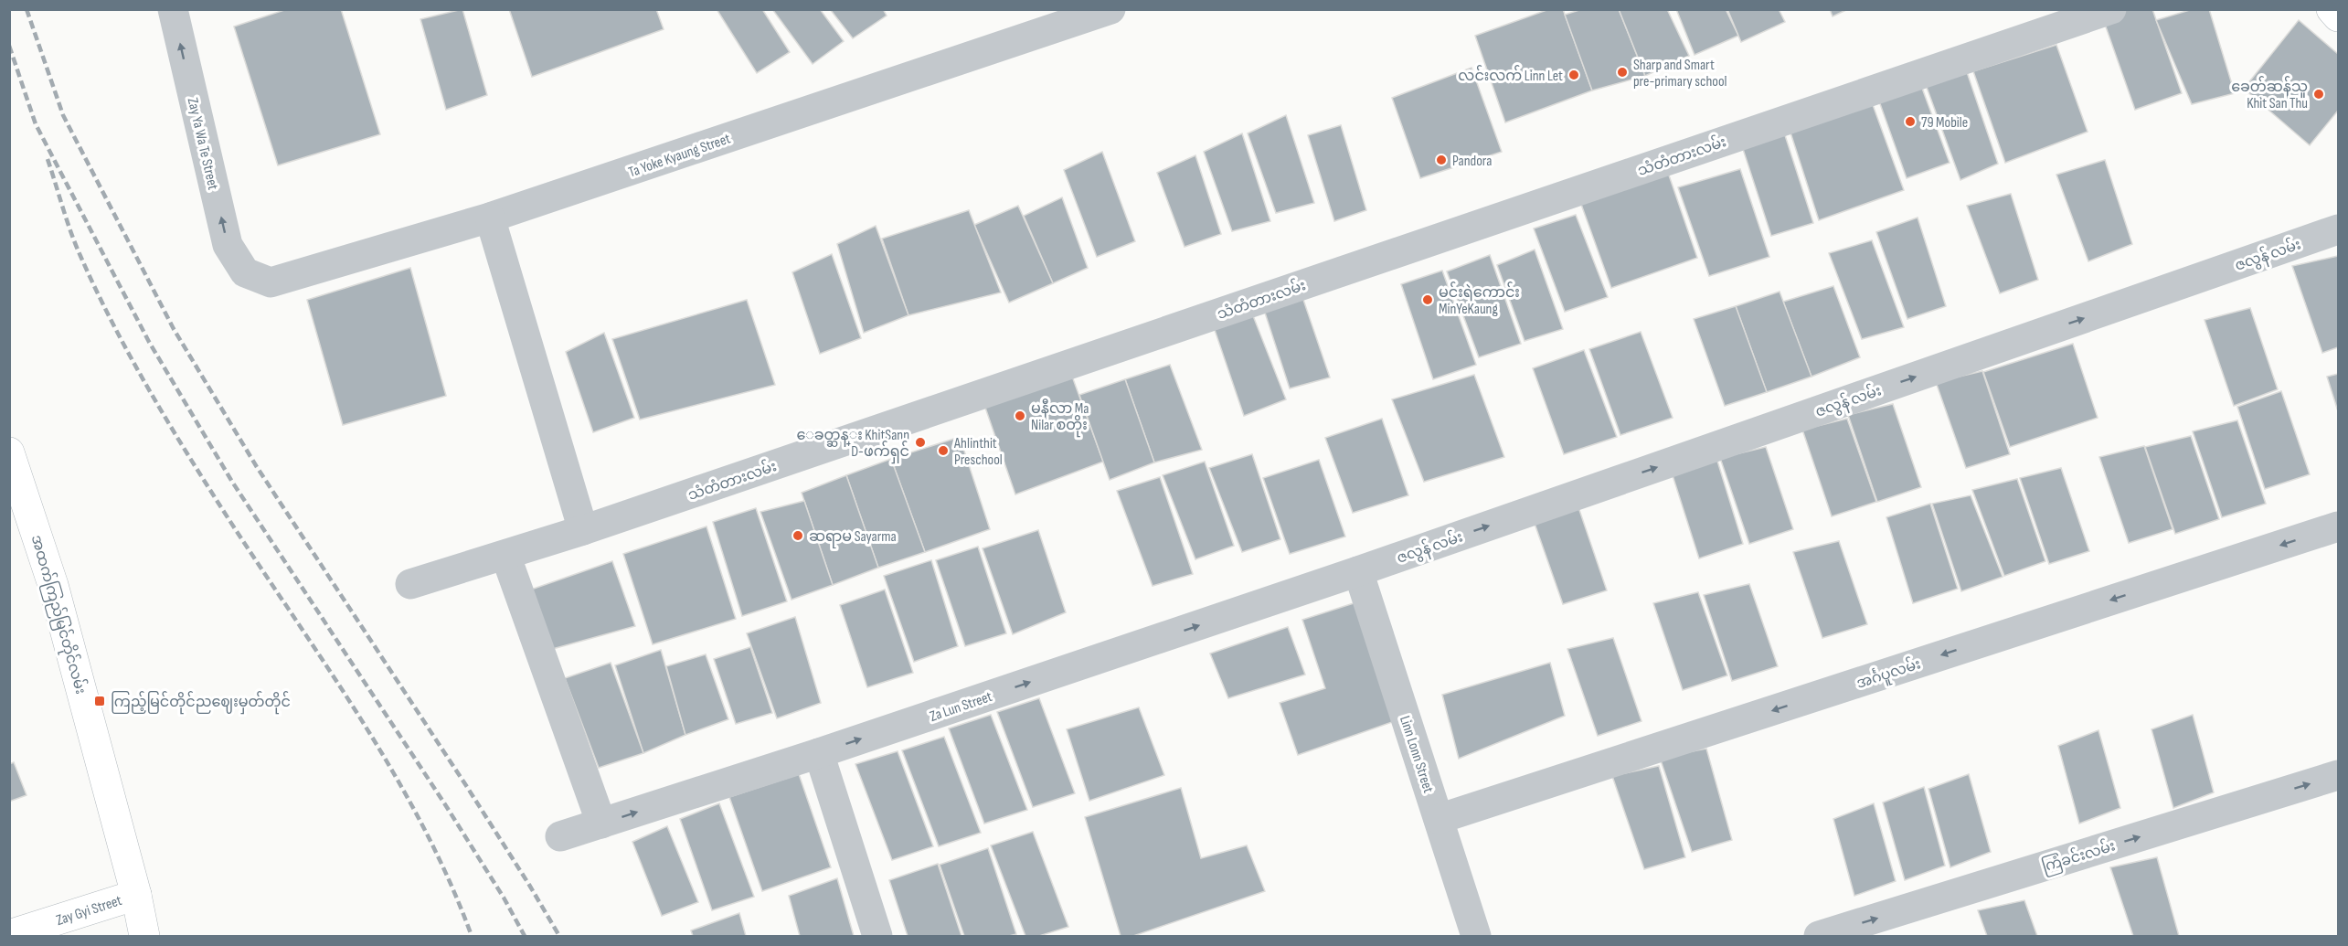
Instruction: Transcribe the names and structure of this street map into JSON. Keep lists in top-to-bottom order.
{
  "streets": {
    "main road": ["အထက်ကြည်မြင်တိုင်လမ်း", "Zay Gyi Street"],
    "street": [
      "Zay Ya Wa Te Street",
      "Ta Yoke Kyaung Street",
      "သံတံတားလမ်း",
      "ဇလွန် လမ်း",
      "အင်္ဂပူလမ်း",
      "Za Lun Street",
      "Linn Lonn Street",
      "ကြံခင်းလမ်း"
    ]
  },
  "crossings": [
    ["Zay Ya Wa Te Street", "Ta Yoke Kyaung Street"],
    ["ဇလွန် လမ်း", "Za Lun Street"],
    ["ဇလွန် လမ်း", "Linn Lonn Street"],
    ["အထက်ကြည်မြင်တိုင်လမ်း", "Zay Gyi Street"],
    ["အင်္ဂပူလမ်း", "Linn Lonn Street"],
    ["Za Lun Street", "Linn Lonn Street"]
  ],
  "one_way": [
    "Zay Ya Wa Te Street",
    "ဇလွန် လမ်း",
    "အင်္ဂပူလမ်း",
    "Za Lun Street",
    "ကြံခင်းလမ်း"
  ],
  "places": {
    "other": [
      "Sharp and Smart pre-primary school",
      "လင်းလက် Linn Let",
      "ခေတ်ဆန်သူ Khit San Thu",
      "79 Mobile",
      "Pandora",
      "မင်းရဲကောင်း MinYeKaung",
      "မနီလာ Ma Nilar စတိုး",
      "ေခတ္ဆန္း KhitSann D-ဖက်ရှင်",
      "Ahlinthit Preschool",
      "ဆရာမ Sayarma"
    ],
    "transit": ["ကြည့်မြင်တိုင်ညဈေးမှတ်တိုင်"]
  }
}
